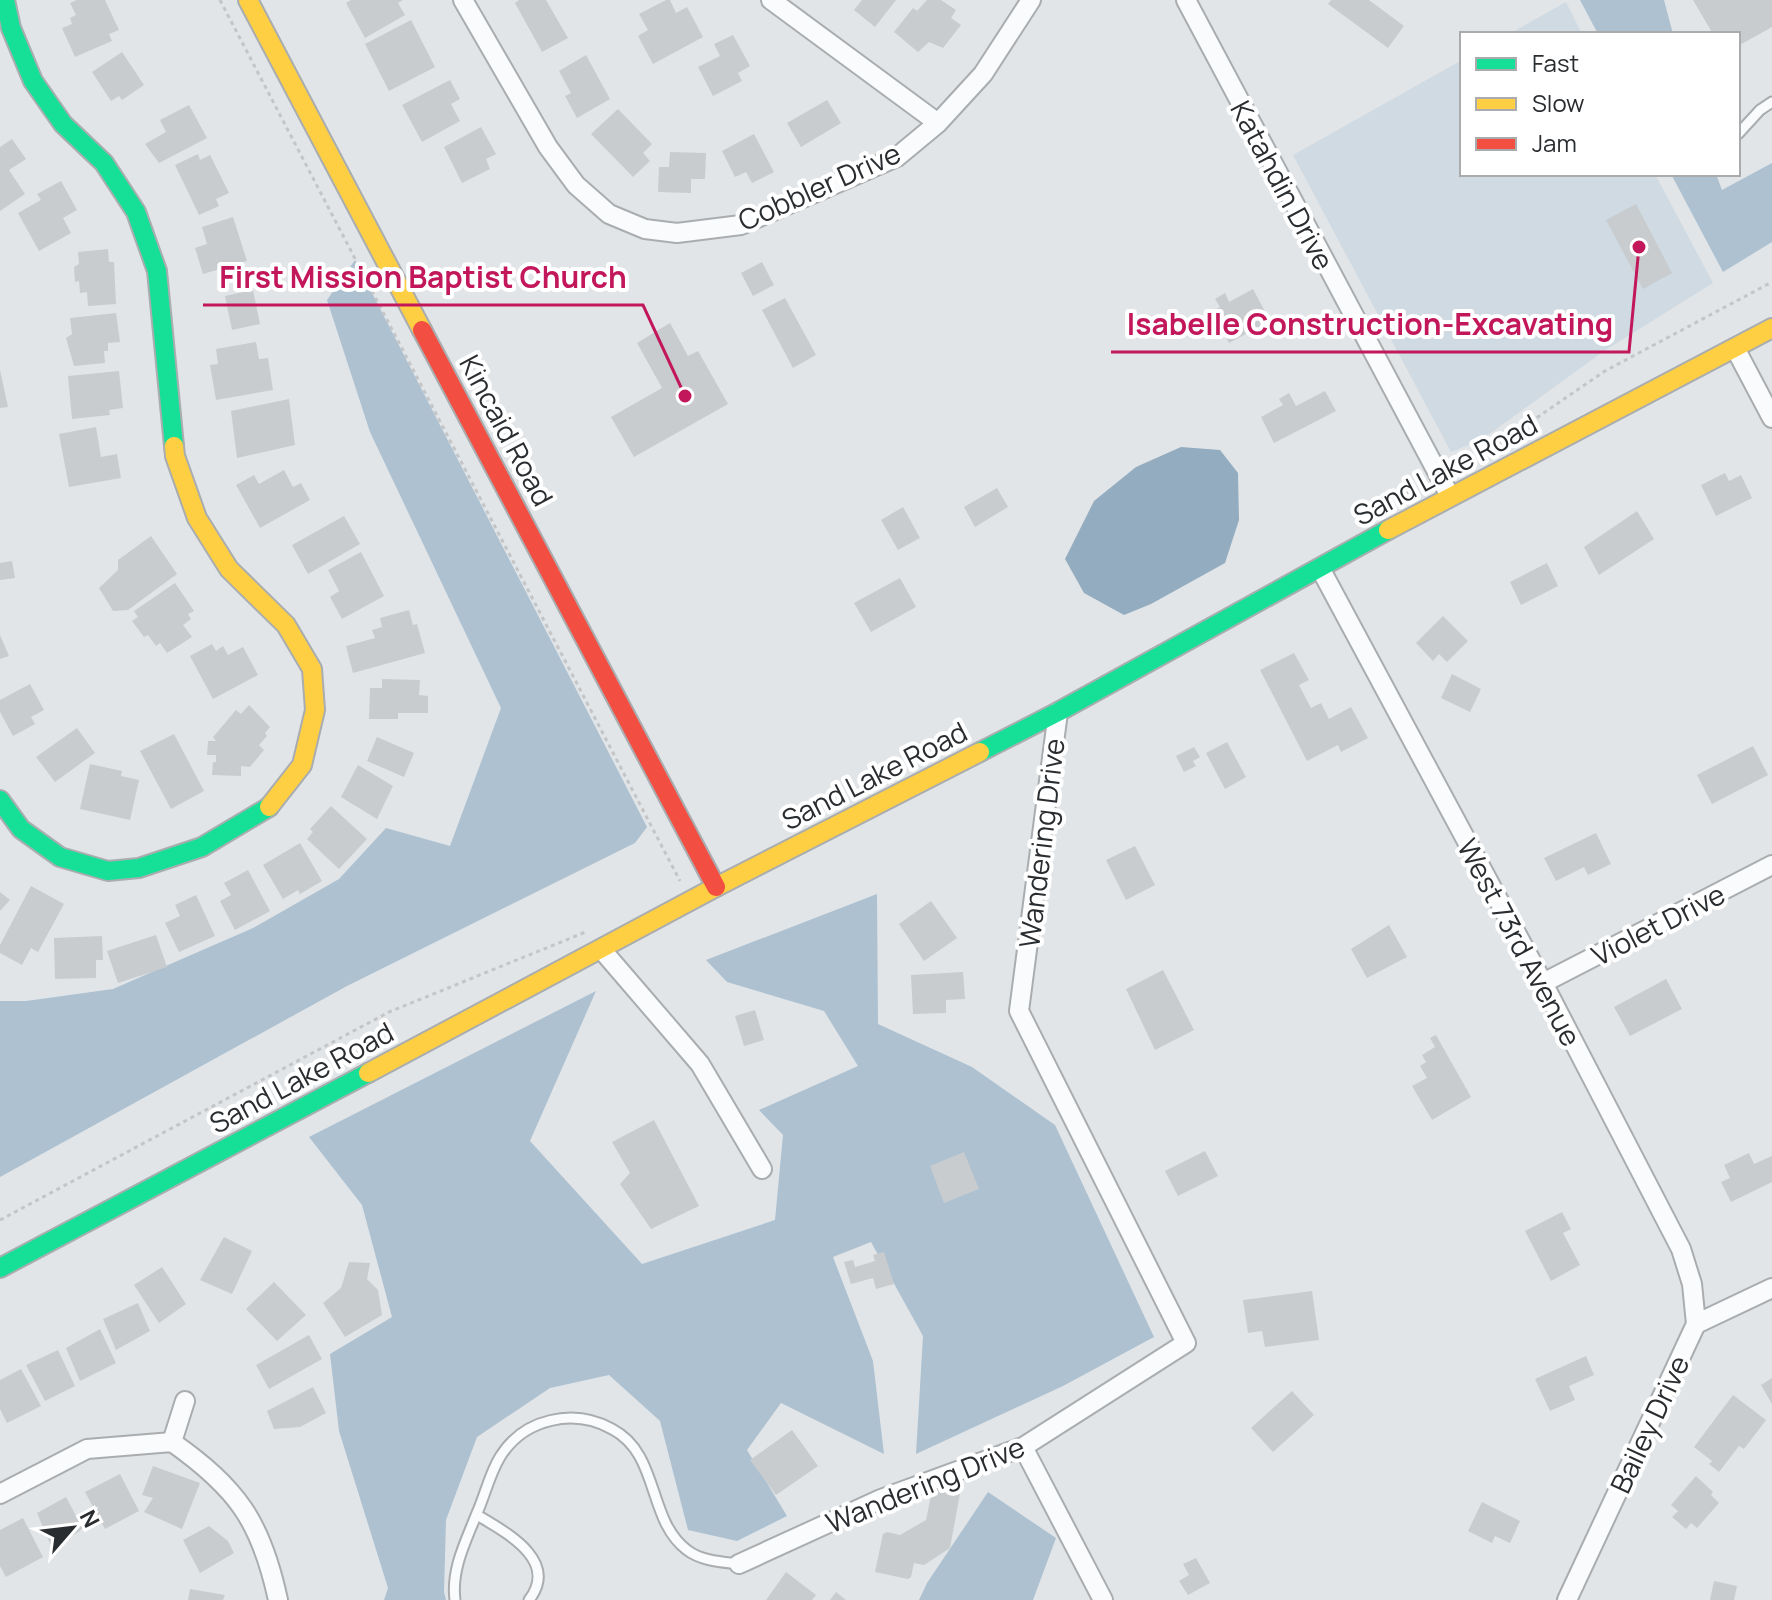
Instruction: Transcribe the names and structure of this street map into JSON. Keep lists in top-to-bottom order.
{
  "streets": {
    "street": [
      "Katahdin Drive",
      "Cobbler Drive",
      "Kincaid Road",
      "Sand Lake Road",
      "Wandering Drive",
      "Violet Drive",
      "West 73rd Avenue",
      "Bailey Drive"
    ]
  },
  "crossings": [
    ["Katahdin Drive", "Sand Lake Road"],
    ["Kincaid Road", "Sand Lake Road"],
    ["Sand Lake Road", "Wandering Drive"],
    ["Sand Lake Road", "West 73rd Avenue"],
    ["Violet Drive", "West 73rd Avenue"],
    ["West 73rd Avenue", "Bailey Drive"]
  ],
  "places": ["Isabelle Construction-Excavating", "First Mission Baptist Church"],
  "legend": ["Fast", "Slow", "Jam"],
  "north": "top right"
}
